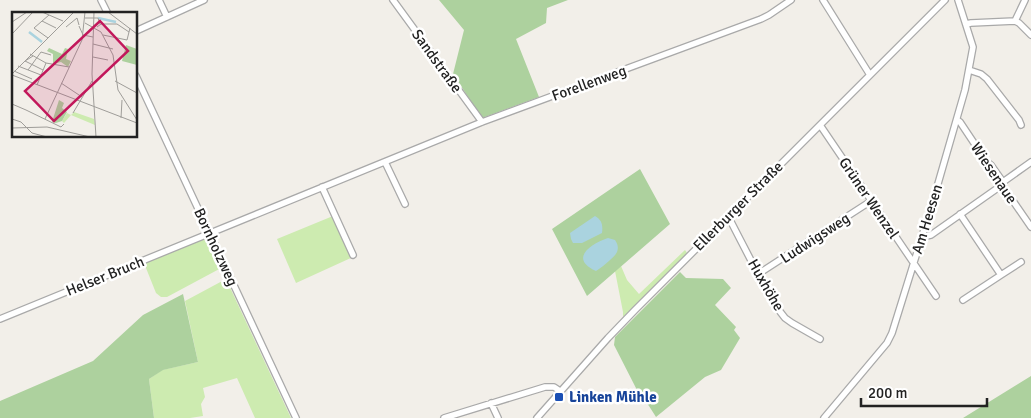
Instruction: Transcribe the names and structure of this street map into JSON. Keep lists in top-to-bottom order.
{
  "streets": {
    "street": [
      "Sandstraße",
      "Forellenweg",
      "Wiesenaue",
      "Grüner Wenzel",
      "Ellerburger Straße",
      "Am Heesen",
      "Ludwigsweg",
      "Bornholzweg",
      "Helser Bruch",
      "Huxhöhe"
    ]
  },
  "crossings": [
    ["Sandstraße", "Forellenweg"],
    ["Forellenweg", "Bornholzweg"],
    ["Forellenweg", "Helser Bruch"],
    ["Wiesenaue", "Am Heesen"],
    ["Grüner Wenzel", "Ellerburger Straße"],
    ["Grüner Wenzel", "Am Heesen"],
    ["Grüner Wenzel", "Ludwigsweg"],
    ["Ellerburger Straße", "Huxhöhe"],
    ["Ludwigsweg", "Huxhöhe"],
    ["Bornholzweg", "Helser Bruch"]
  ],
  "places": {
    "transit": ["Linken Mühle"]
  },
  "scale_bar": "200 m"
}
